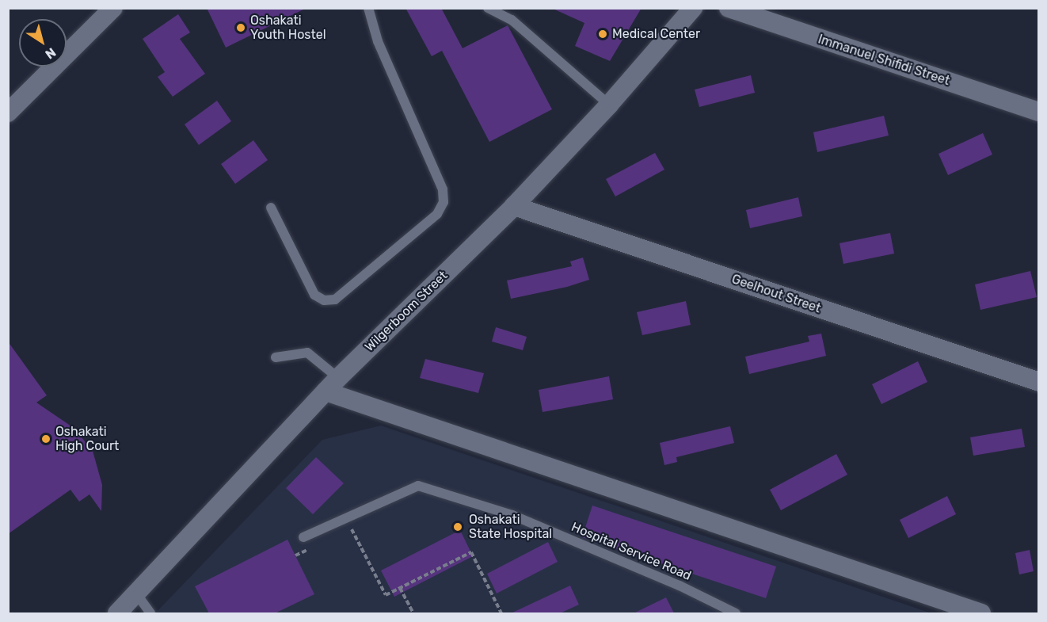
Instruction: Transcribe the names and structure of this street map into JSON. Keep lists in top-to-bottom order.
{
  "streets": {
    "street": ["Immanuel Shifidi Street", "Geelhout Street", "Wilgerboom Street"],
    "lane": ["Hospital Service Road"]
  },
  "crossings": [
    ["Geelhout Street", "Wilgerboom Street"]
  ],
  "places": [
    "Oshakati Youth Hostel",
    "Medical Center",
    "Oshakati High Court",
    "Oshakati State Hospital"
  ],
  "north": "bottom right"
}
